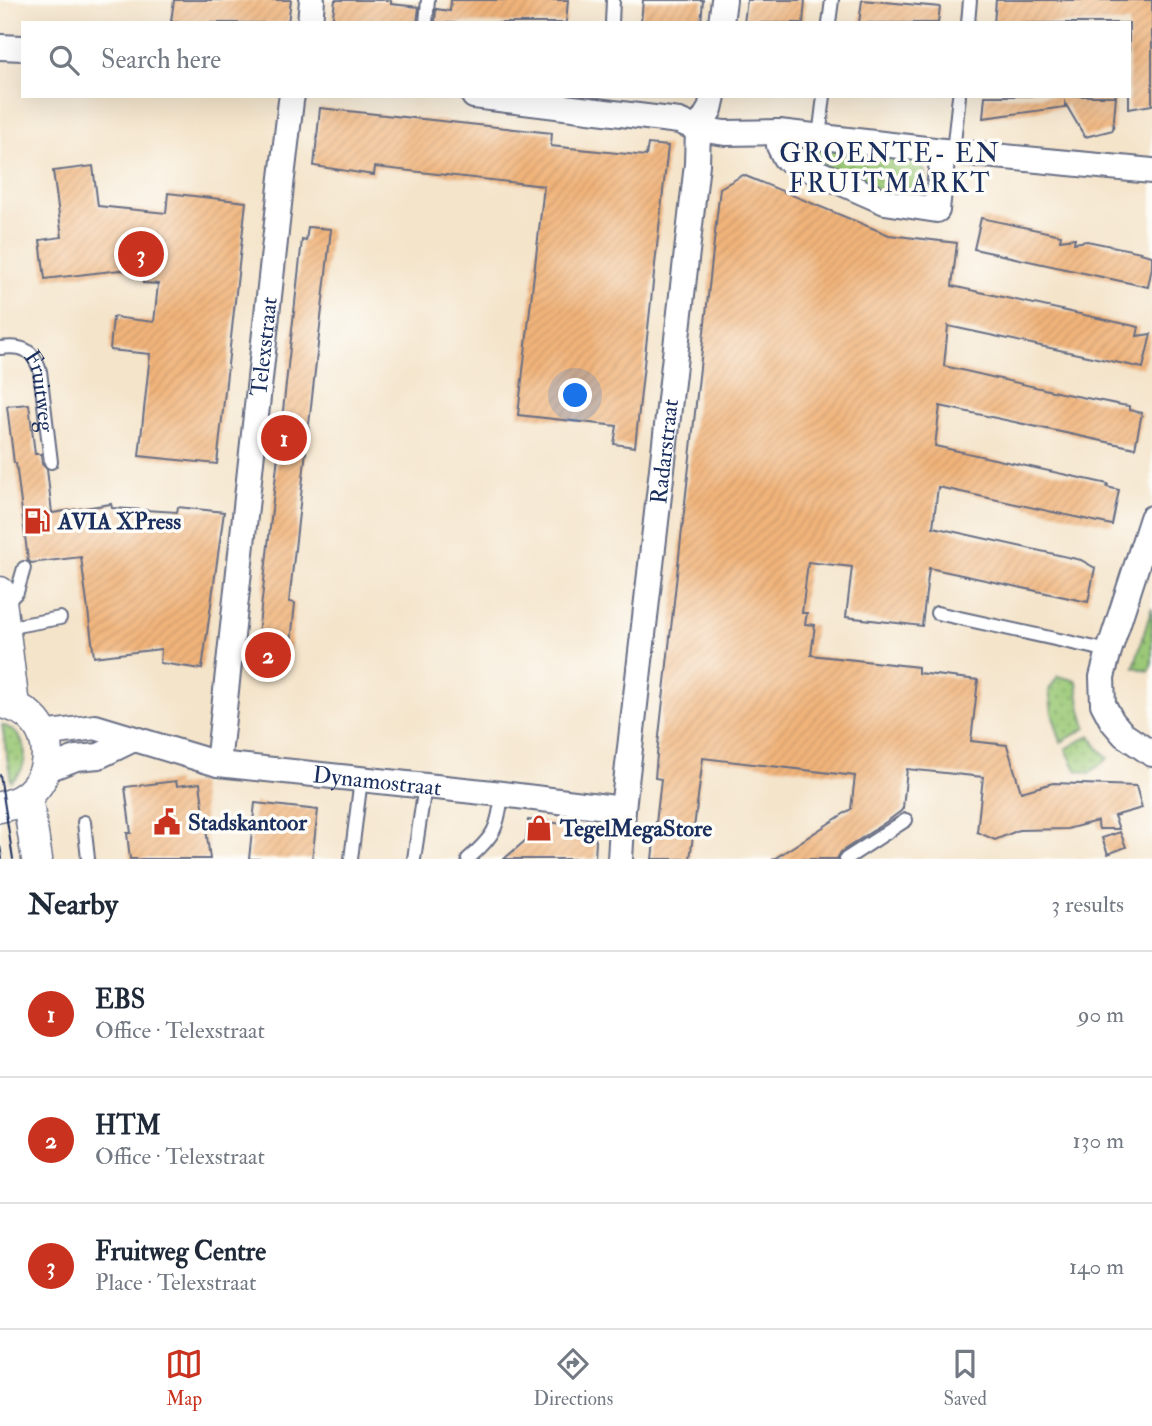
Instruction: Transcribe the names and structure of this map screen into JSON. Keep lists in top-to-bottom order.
{
  "streets": {
    "street": ["Telexstraat", "Radarstraat", "Dynamostraat"],
    "lane": ["Fruitweg"]
  },
  "crossings": [
    ["Telexstraat", "Dynamostraat"],
    ["Radarstraat", "Dynamostraat"]
  ],
  "districts": ["GROENTE- EN FRUITMARKT"],
  "places": {
    "fuel station": ["AVIA XPress"],
    "public building": ["Stadskantoor"],
    "shop": ["TegelMegaStore"]
  },
  "page": {
    "search": "Search here",
    "pins": ["3", "1", "2"],
    "heading": ["Nearby", "3 results"],
    "list": [
      {
        "mark": "1",
        "name": "EBS",
        "note": "Office · Telexstraat",
        "value": "90 m"
      },
      {
        "mark": "2",
        "name": "HTM",
        "note": "Office · Telexstraat",
        "value": "130 m"
      },
      {
        "mark": "3",
        "name": "Fruitweg Centre",
        "note": "Place · Telexstraat",
        "value": "140 m"
      }
    ],
    "nav": ["Map", "Directions", "Saved"]
  }
}
